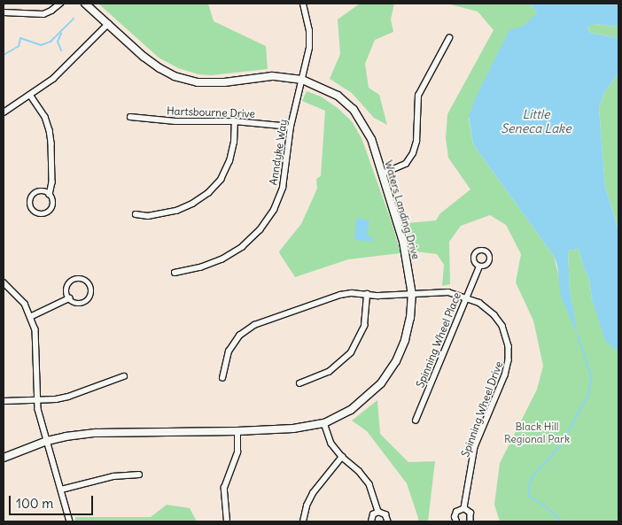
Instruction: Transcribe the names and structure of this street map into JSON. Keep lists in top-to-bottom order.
{
  "streets": {
    "street": [
      "Hartsbourne Drive",
      "Anndyke Way",
      "Waters Landing Drive",
      "Spinning Wheel Place",
      "Spinning Wheel Drive"
    ]
  },
  "crossings": [
    ["Hartsbourne Drive", "Anndyke Way"],
    ["Anndyke Way", "Waters Landing Drive"],
    ["Waters Landing Drive", "Spinning Wheel Drive"],
    ["Spinning Wheel Place", "Spinning Wheel Drive"]
  ],
  "water": ["Little Seneca Lake"],
  "parks": ["Black Hill Regional Park"],
  "scale_bar": "100 m"
}
